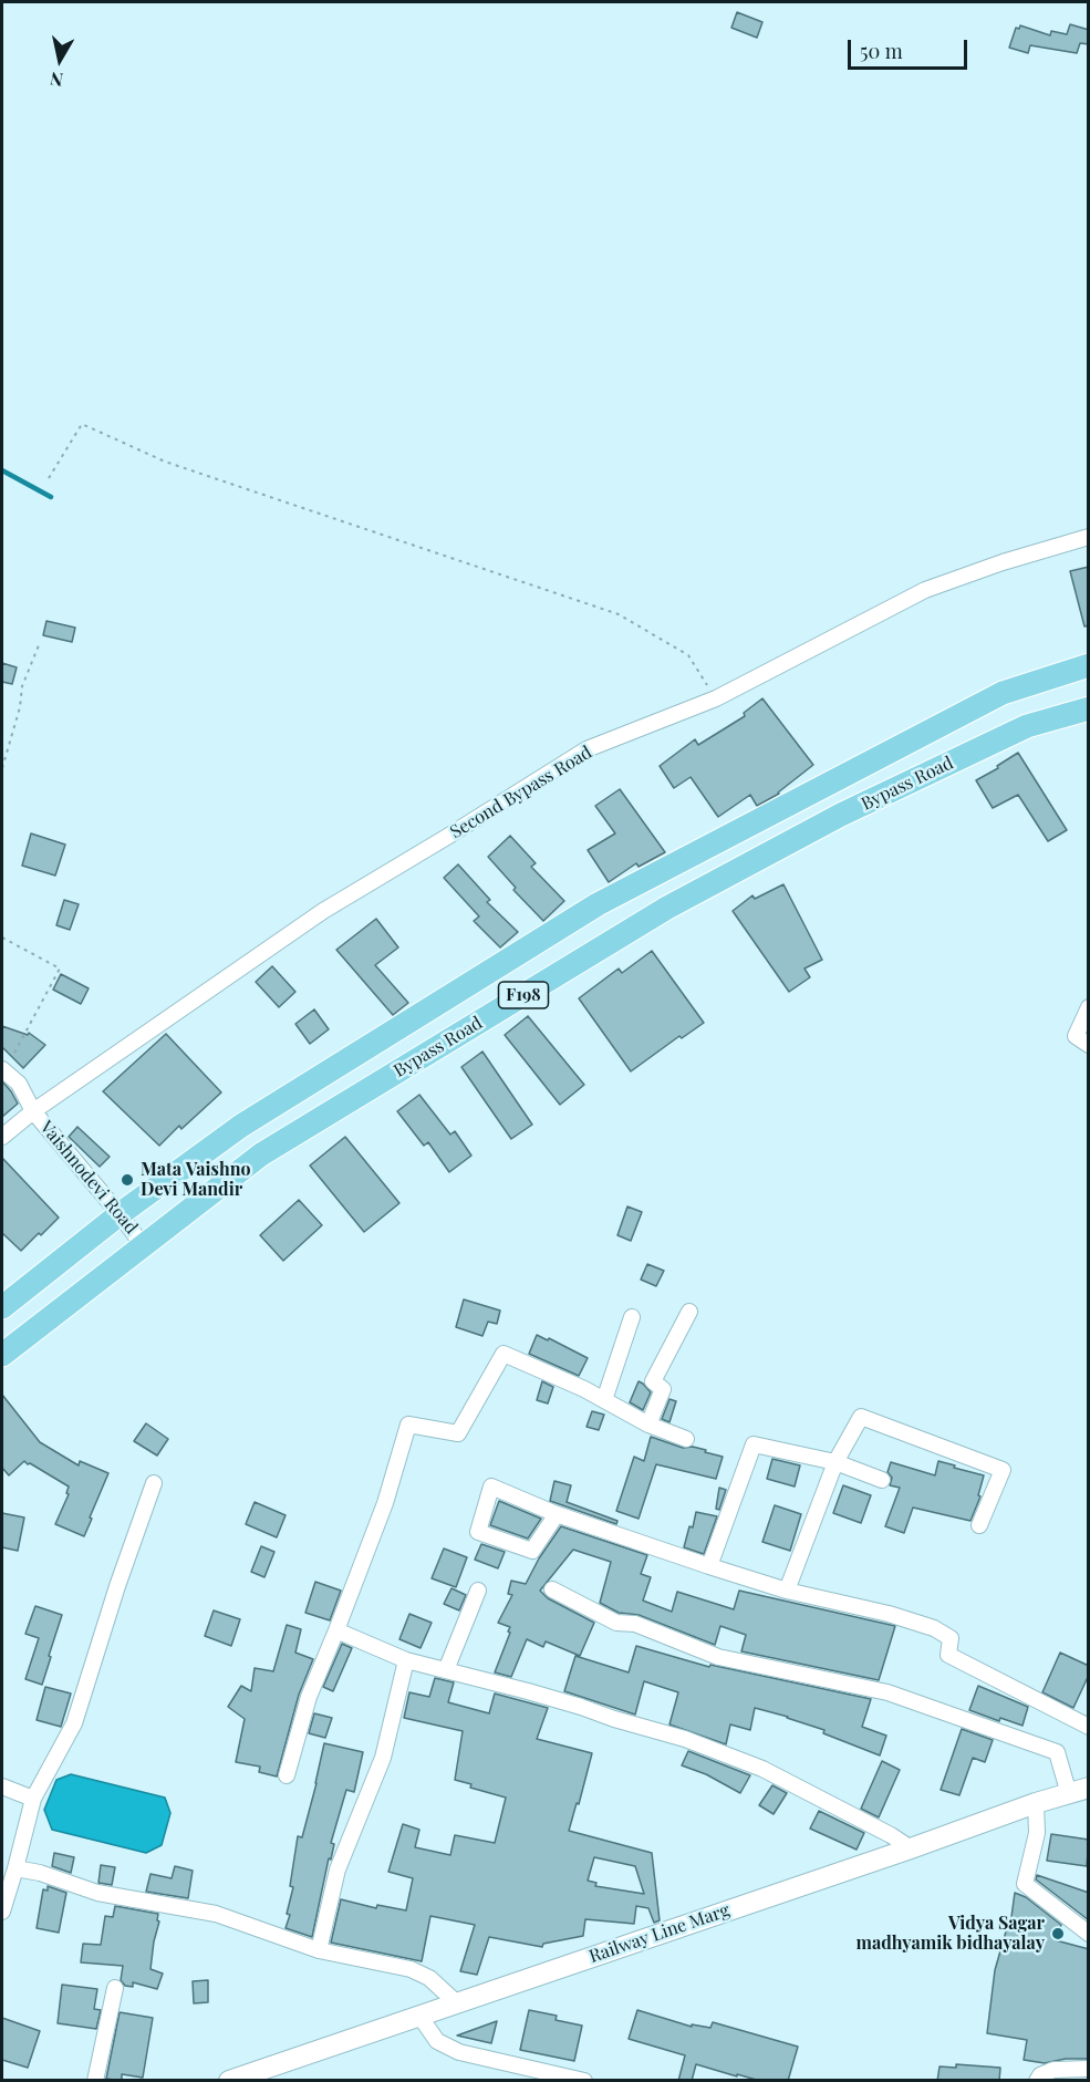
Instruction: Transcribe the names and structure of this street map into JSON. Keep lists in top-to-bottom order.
{
  "streets": {
    "main road": ["Bypass Road", "F198", "Railway Line Marg"],
    "street": ["Second Bypass Road", "Vaishnodevi Road"]
  },
  "crossings": [
    ["Bypass Road", "Vaishnodevi Road"],
    ["Second Bypass Road", "Vaishnodevi Road"]
  ],
  "places": ["Mata Vaishno Devi Mandir", "Vidya Sagar madhyamik bidhayalay"],
  "scale_bar": "50 m",
  "north": "bottom"
}
